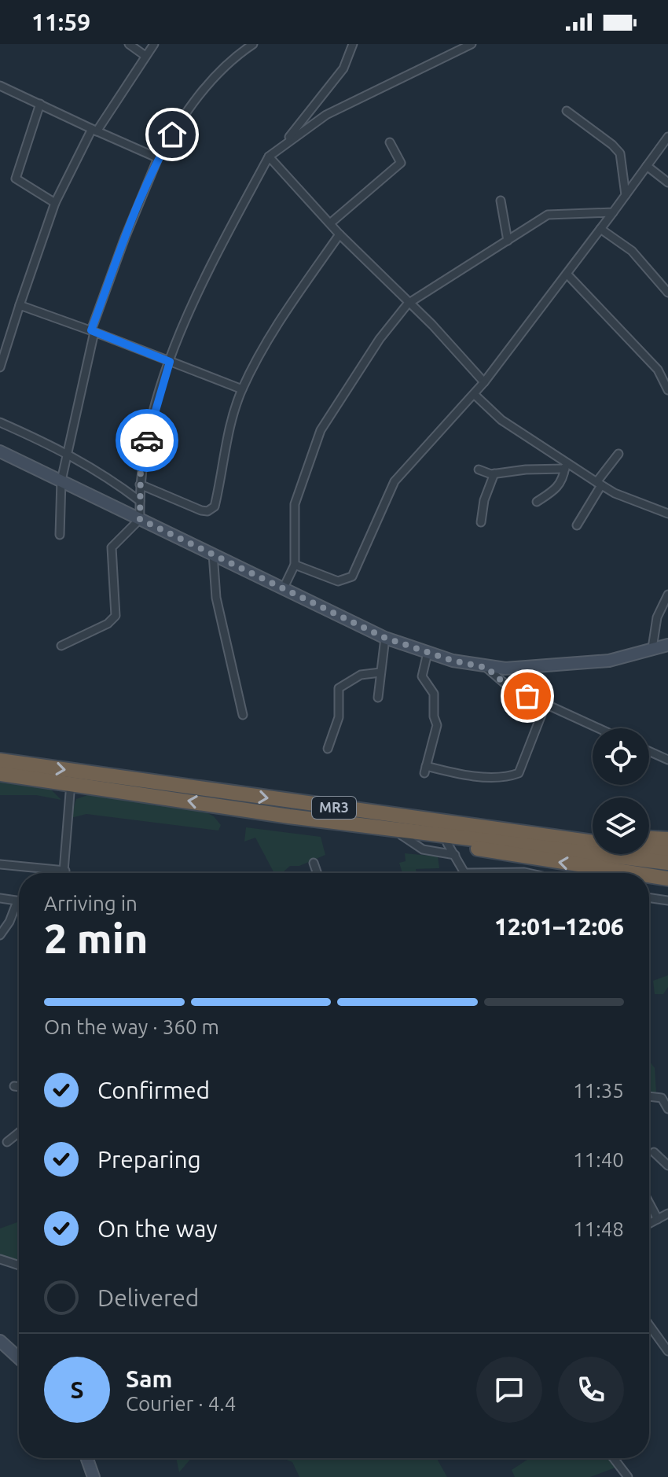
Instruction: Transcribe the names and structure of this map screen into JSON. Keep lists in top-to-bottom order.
{
  "streets": {
    "highway": ["MR3"]
  },
  "page": {
    "status": "11:59",
    "heading": ["2 min", "Arriving in", "12:01–12:06"],
    "panel": ["Sam", "Courier · 4.4"],
    "bar": "On the way · 360 m",
    "list": [
      ["Confirmed", "11:35"],
      ["Preparing", "11:40"],
      ["On the way", "11:48"],
      "Delivered"
    ],
    "round": "S"
  }
}
